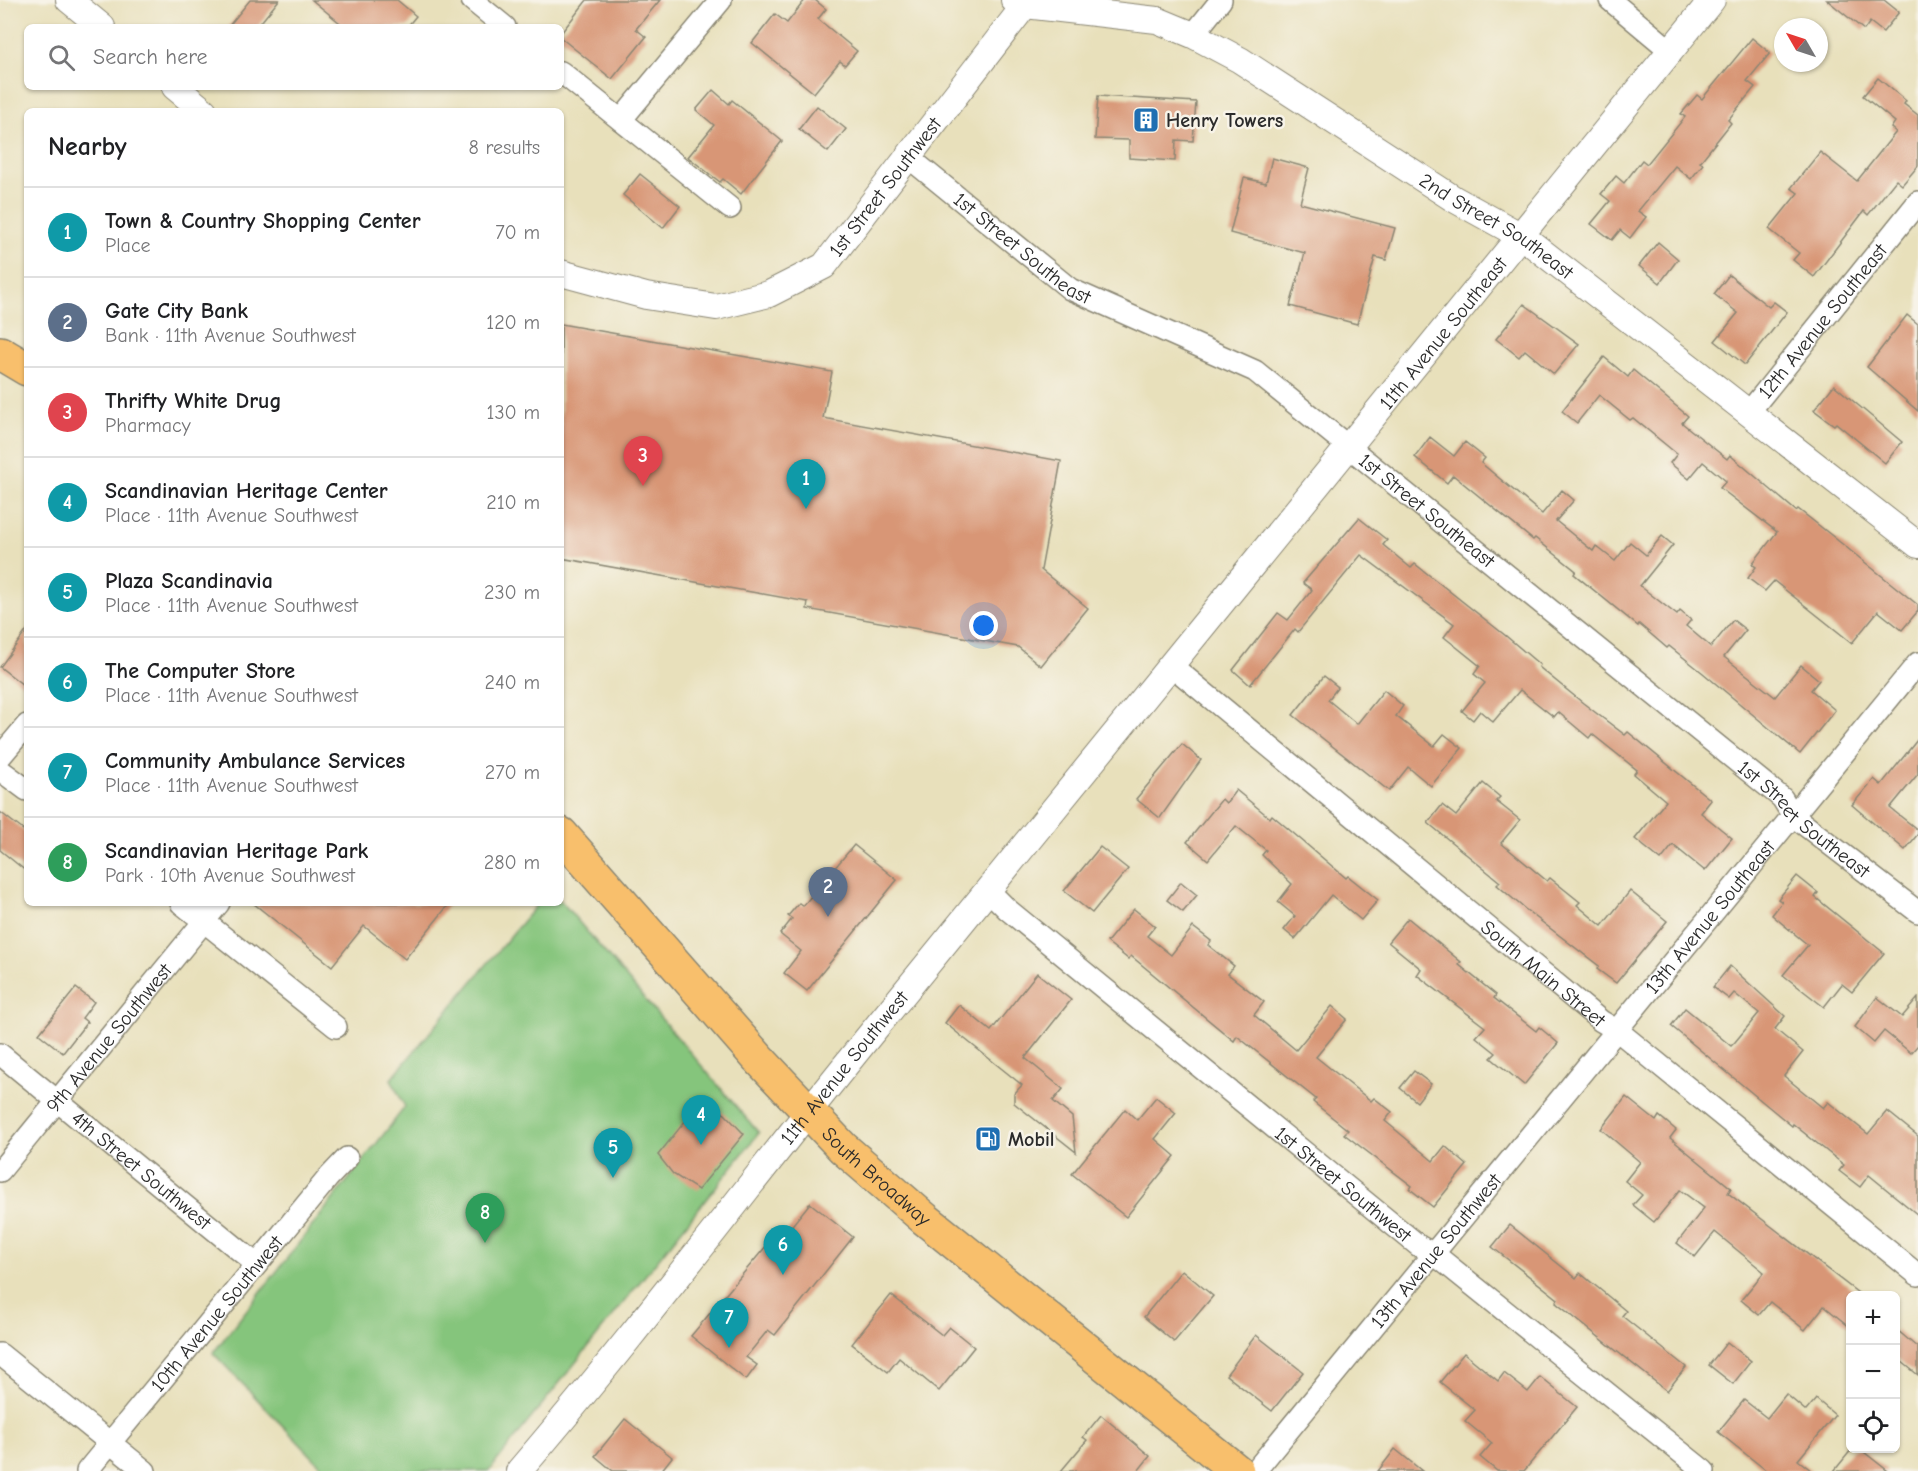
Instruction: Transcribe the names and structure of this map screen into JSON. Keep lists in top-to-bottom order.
{
  "streets": {
    "main road": ["South Broadway"],
    "street": [
      "1st Street Southwest",
      "2nd Street Southeast",
      "1st Street Southeast",
      "12th Avenue Southeast",
      "11th Avenue Southeast",
      "13th Avenue Southeast",
      "South Main Street",
      "9th Avenue Southwest",
      "11th Avenue Southwest",
      "4th Street Southwest",
      "13th Avenue Southwest",
      "10th Avenue Southwest"
    ]
  },
  "crossings": [
    ["1st Street Southwest", "2nd Street Southeast"],
    ["1st Street Southwest", "1st Street Southeast"],
    ["1st Street Southwest", "11th Avenue Southwest"],
    ["1st Street Southwest", "13th Avenue Southwest"],
    ["2nd Street Southeast", "12th Avenue Southeast"],
    ["2nd Street Southeast", "11th Avenue Southeast"],
    ["1st Street Southeast", "11th Avenue Southeast"],
    ["1st Street Southeast", "13th Avenue Southeast"],
    ["11th Avenue Southeast", "South Main Street"],
    ["11th Avenue Southeast", "11th Avenue Southwest"],
    ["13th Avenue Southeast", "South Main Street"],
    ["13th Avenue Southeast", "13th Avenue Southwest"],
    ["South Main Street", "11th Avenue Southwest"],
    ["South Main Street", "13th Avenue Southwest"],
    ["9th Avenue Southwest", "4th Street Southwest"],
    ["11th Avenue Southwest", "South Broadway"],
    ["4th Street Southwest", "10th Avenue Southwest"]
  ],
  "places": {
    "building": ["Henry Towers"],
    "fuel station": ["Mobil"]
  },
  "north": "top left",
  "page": {
    "search": "Search here",
    "heading": ["Nearby", "8 results"],
    "list": [
      {
        "mark": "1",
        "name": "Town & Country Shopping Center",
        "note": "Place",
        "value": "70 m"
      },
      {
        "mark": "2",
        "name": "Gate City Bank",
        "note": "Bank · 11th Avenue Southwest",
        "value": "120 m"
      },
      {
        "mark": "3",
        "name": "Thrifty White Drug",
        "note": "Pharmacy",
        "value": "130 m"
      },
      {
        "mark": "4",
        "name": "Scandinavian Heritage Center",
        "note": "Place · 11th Avenue Southwest",
        "value": "210 m"
      },
      {
        "mark": "5",
        "name": "Plaza Scandinavia",
        "note": "Place · 11th Avenue Southwest",
        "value": "230 m"
      },
      {
        "mark": "6",
        "name": "The Computer Store",
        "note": "Place · 11th Avenue Southwest",
        "value": "240 m"
      },
      {
        "mark": "7",
        "name": "Community Ambulance Services",
        "note": "Place · 11th Avenue Southwest",
        "value": "270 m"
      },
      {
        "mark": "8",
        "name": "Scandinavian Heritage Park",
        "note": "Park · 10th Avenue Southwest",
        "value": "280 m"
      }
    ],
    "pins": [
      "3",
      "1",
      "2",
      "4",
      "5",
      "8",
      "6",
      "7"
    ],
    "map_buttons": ["+", "−"]
  }
}
